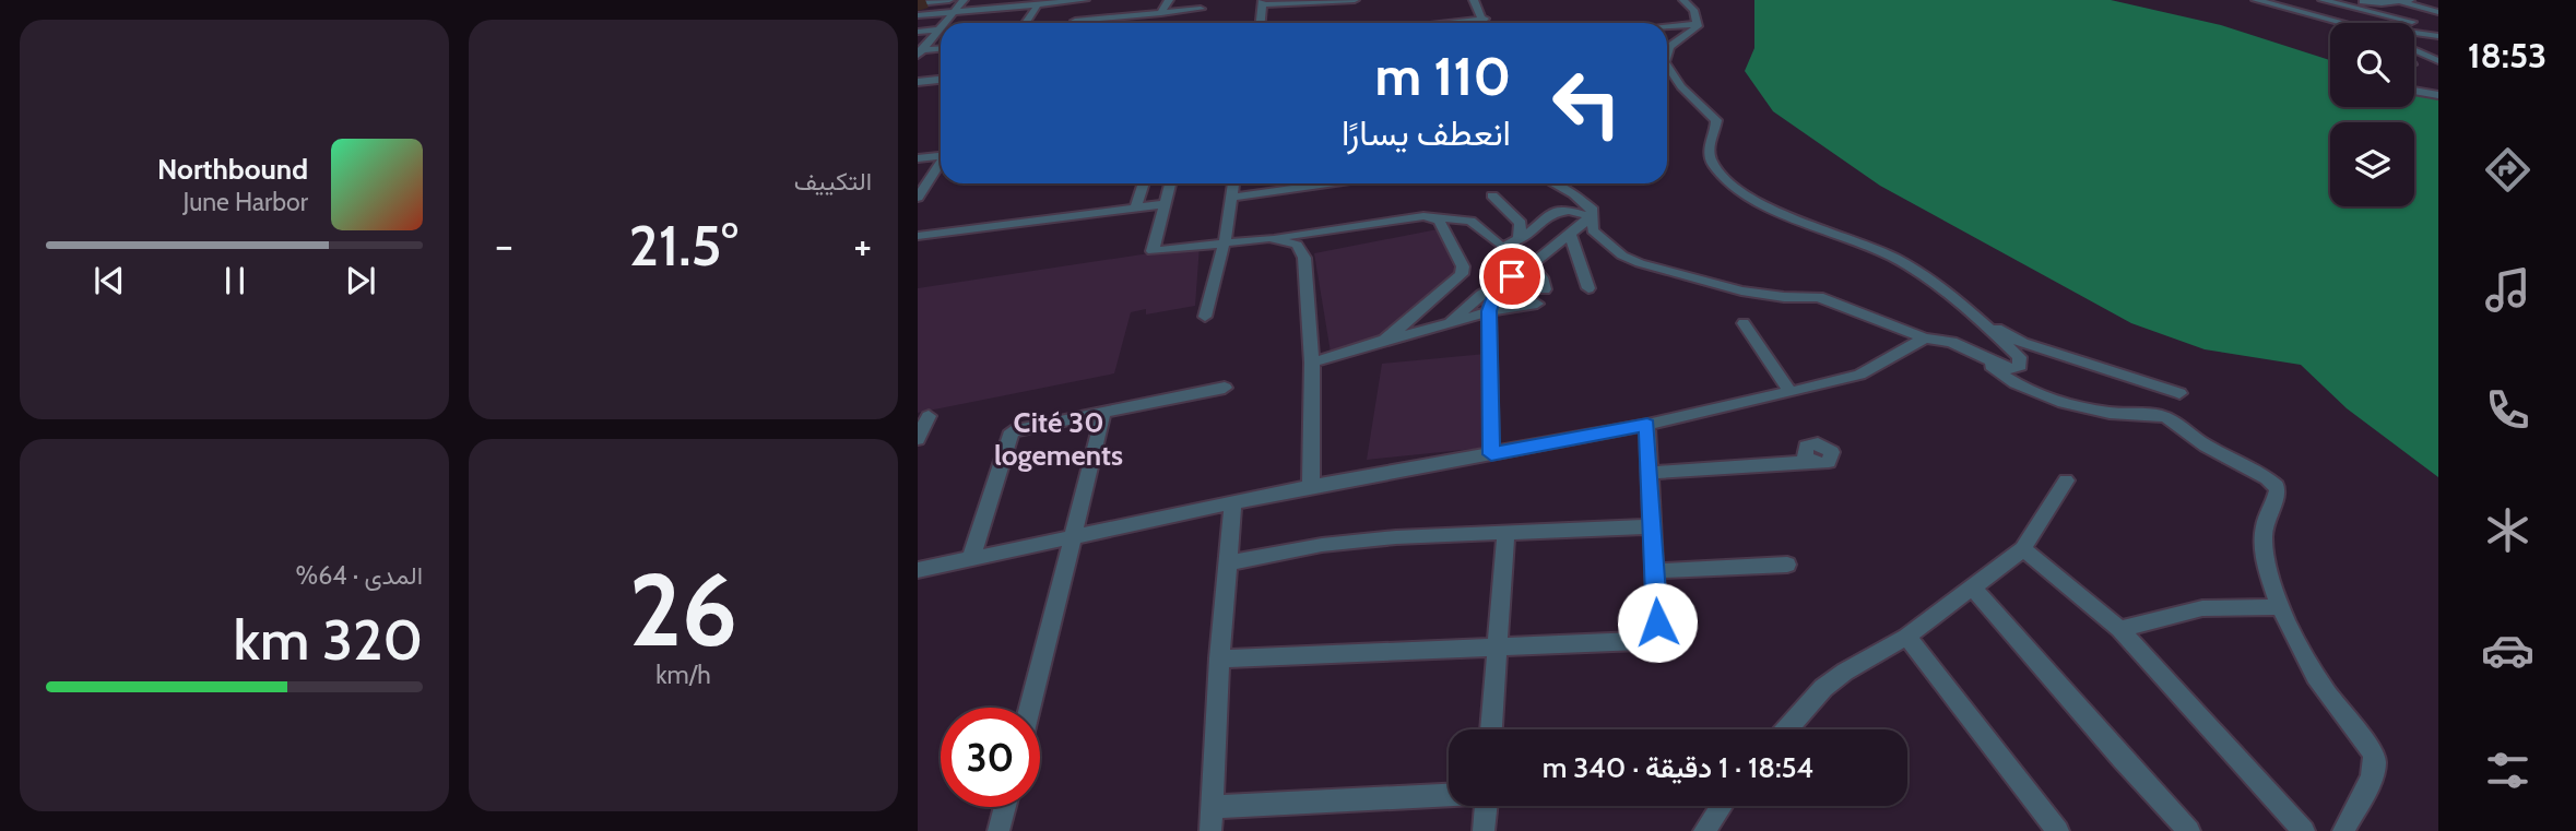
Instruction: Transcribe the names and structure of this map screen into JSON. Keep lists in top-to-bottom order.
{
  "districts": ["Cité 30 logements"],
  "page": {
    "tabs": "18:53",
    "tile": [
      "التكييف",
      ["26", "km/h"],
      ["المدى · 64%", "320 km"]
    ],
    "turn": ["110 m", "انعطف يسارًا"],
    "song": ["Northbound", "June Harbor"],
    "heat": ["−", "21.5°", "+"],
    "limit": "30",
    "trip": "18:54 · 1 دقيقة · 340 m"
  }
}
